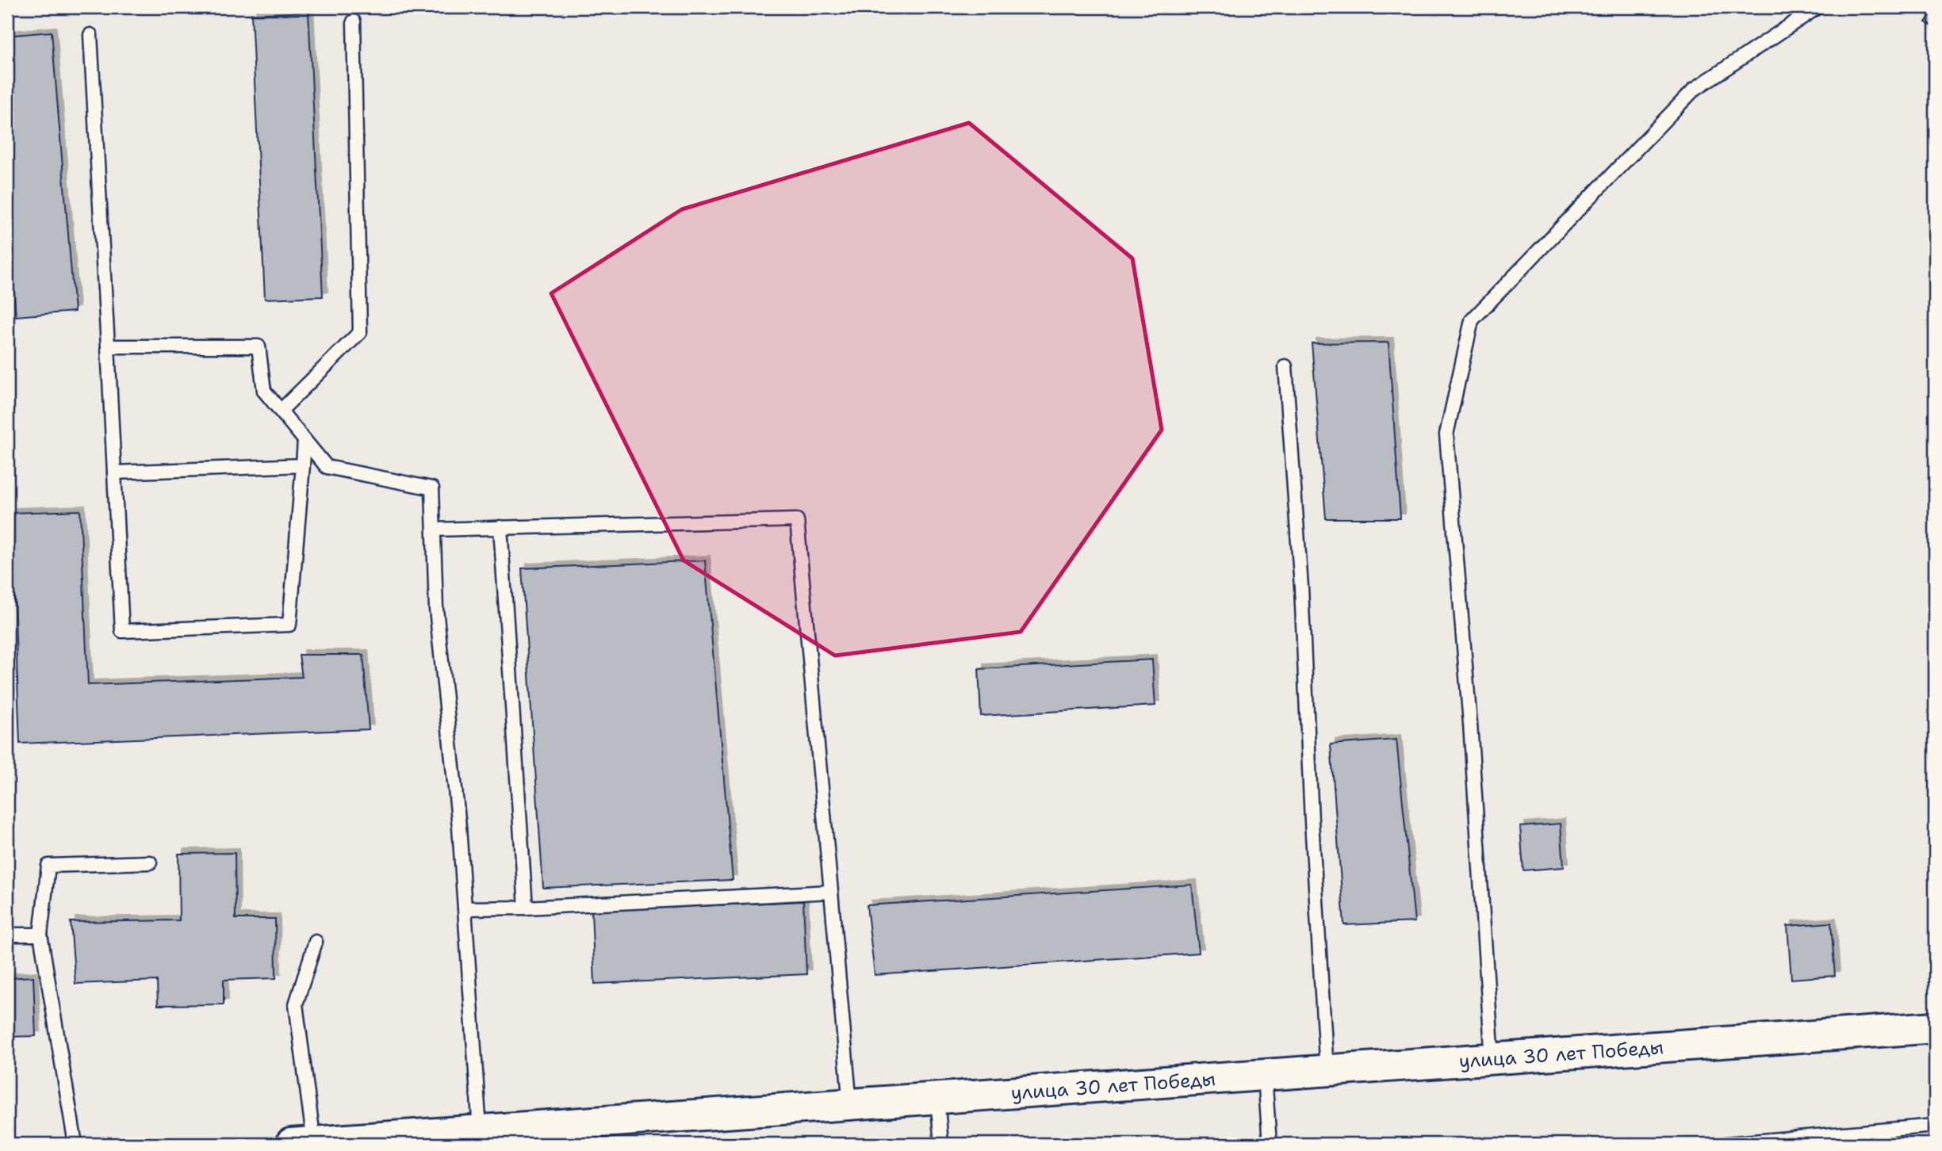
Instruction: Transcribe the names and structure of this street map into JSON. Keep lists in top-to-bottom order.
{
  "streets": {
    "street": ["улица 30 лет Победы"]
  }
}
